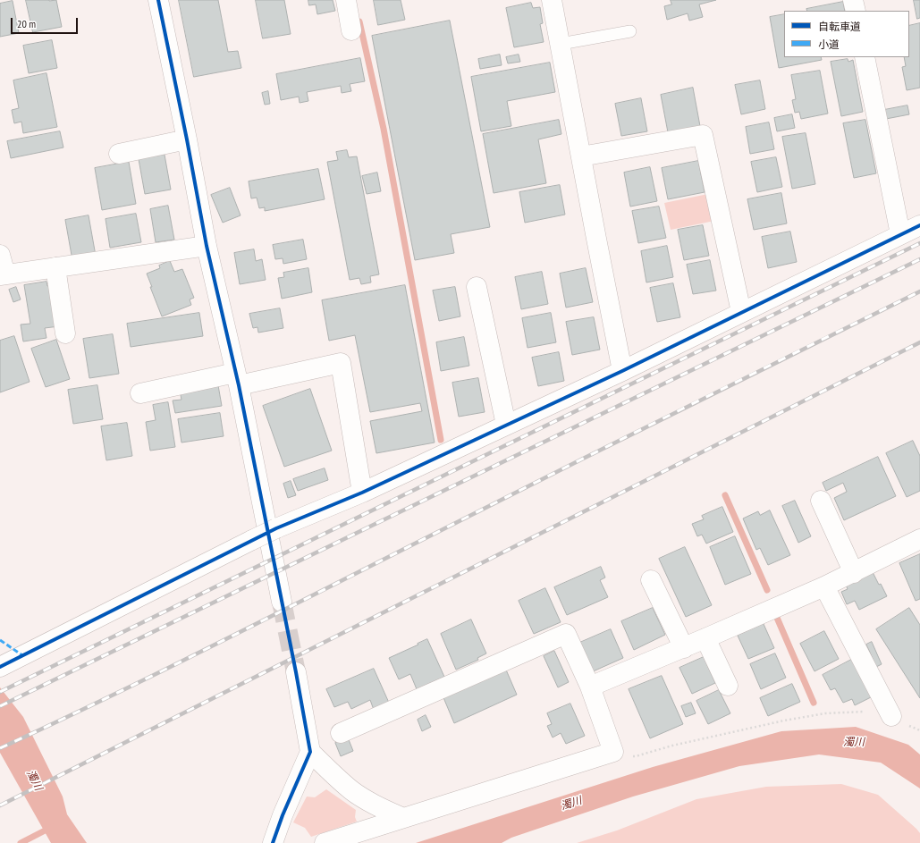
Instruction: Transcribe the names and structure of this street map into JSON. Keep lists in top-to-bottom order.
{
  "water": ["濁川"],
  "legend": ["自転車道", "小道"],
  "scale_bar": "20 m"
}
